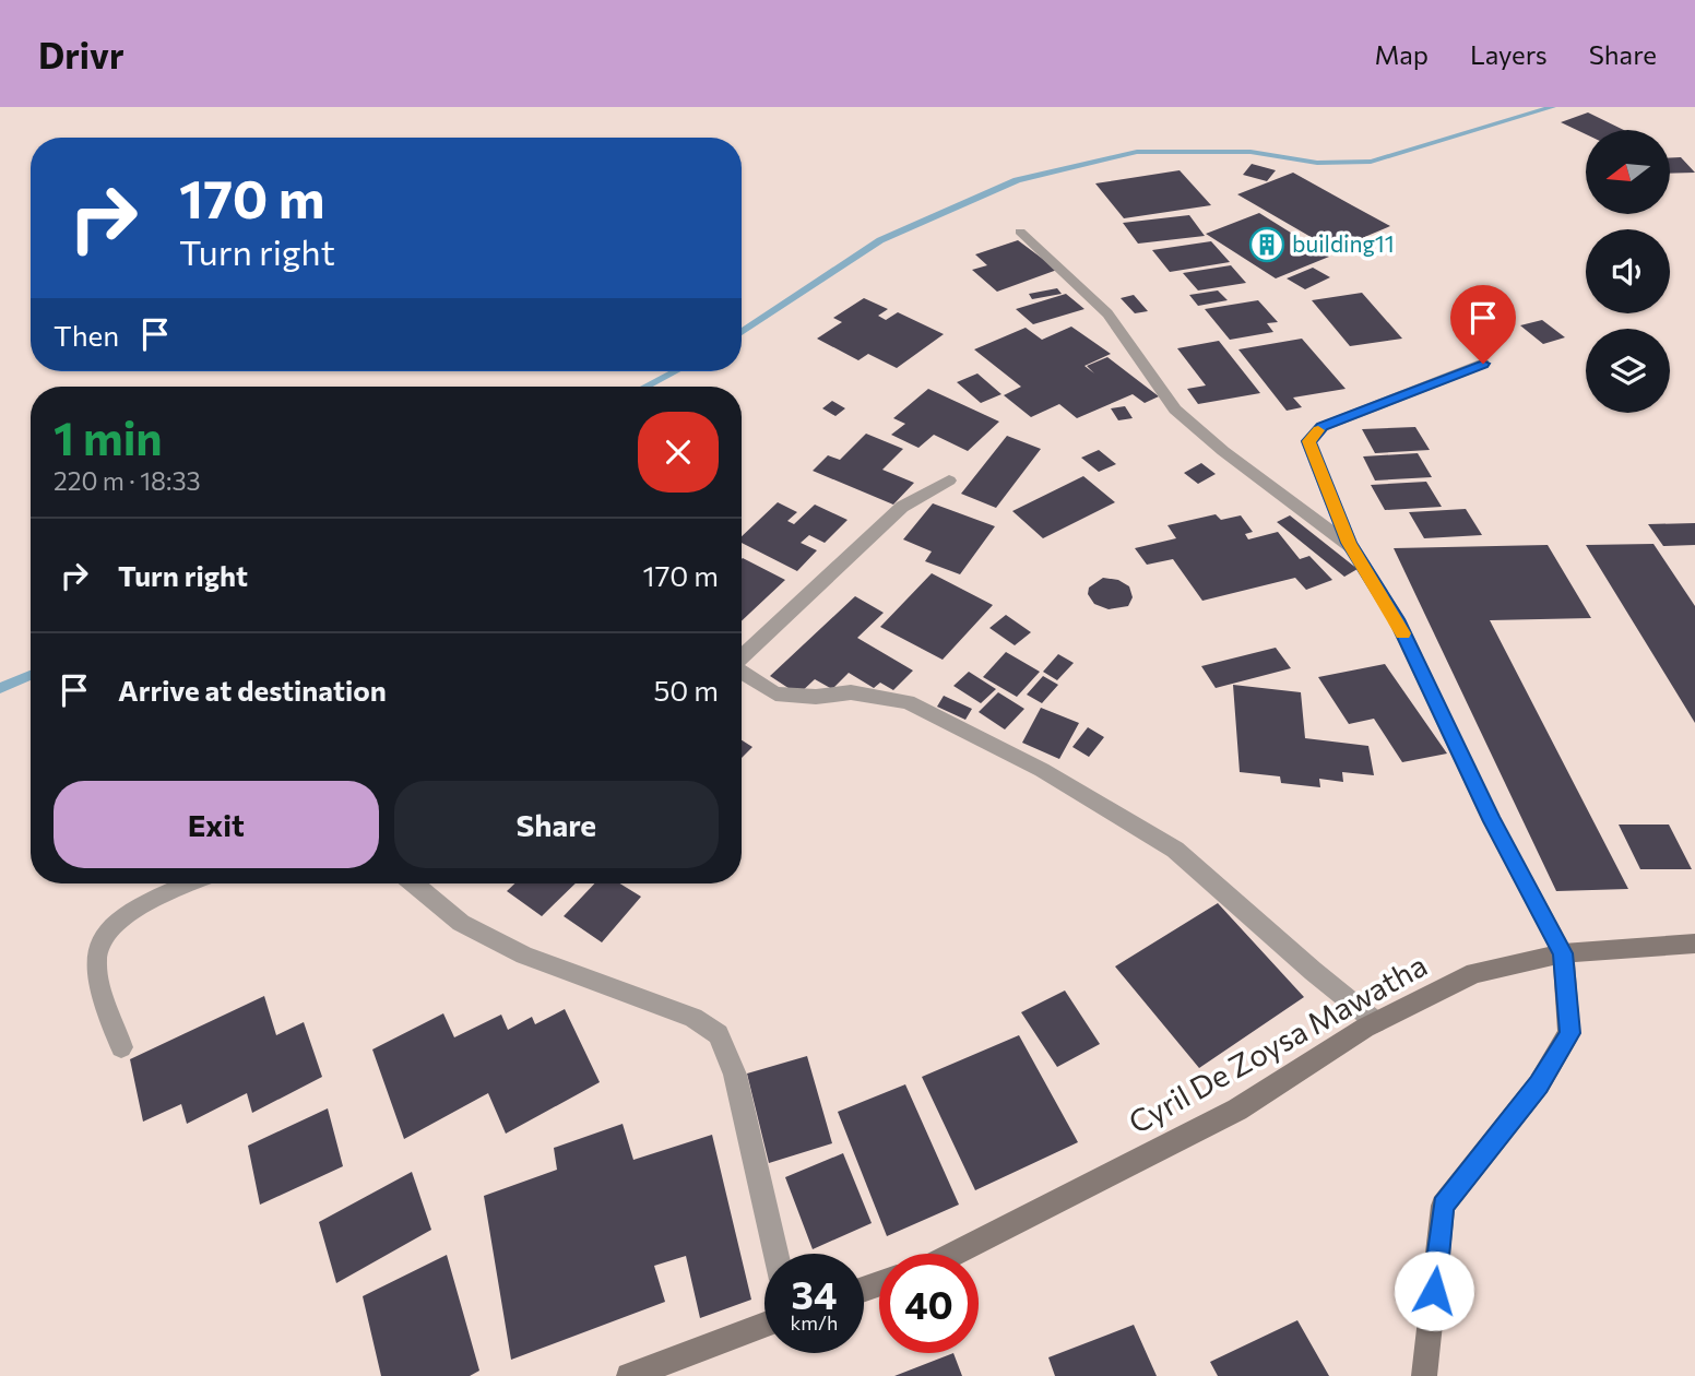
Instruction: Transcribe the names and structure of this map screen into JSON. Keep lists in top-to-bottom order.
{
  "streets": {
    "street": ["Cyril De Zoysa Mawatha"]
  },
  "places": {
    "building": ["building11"]
  },
  "north": "left",
  "page": {
    "header": "Drivr",
    "nav": ["Map", "Layers", "Share"],
    "turn": ["170 m", "Turn right"],
    "then": "Then",
    "heading": ["1 min", "220 m · 18:33"],
    "list": [
      {
        "name": "Turn right",
        "value": "170 m"
      },
      {
        "name": "Arrive at destination",
        "value": "50 m"
      }
    ],
    "buttons": ["Exit", "Share"],
    "speed": "34 km/h",
    "limit": "40"
  }
}
